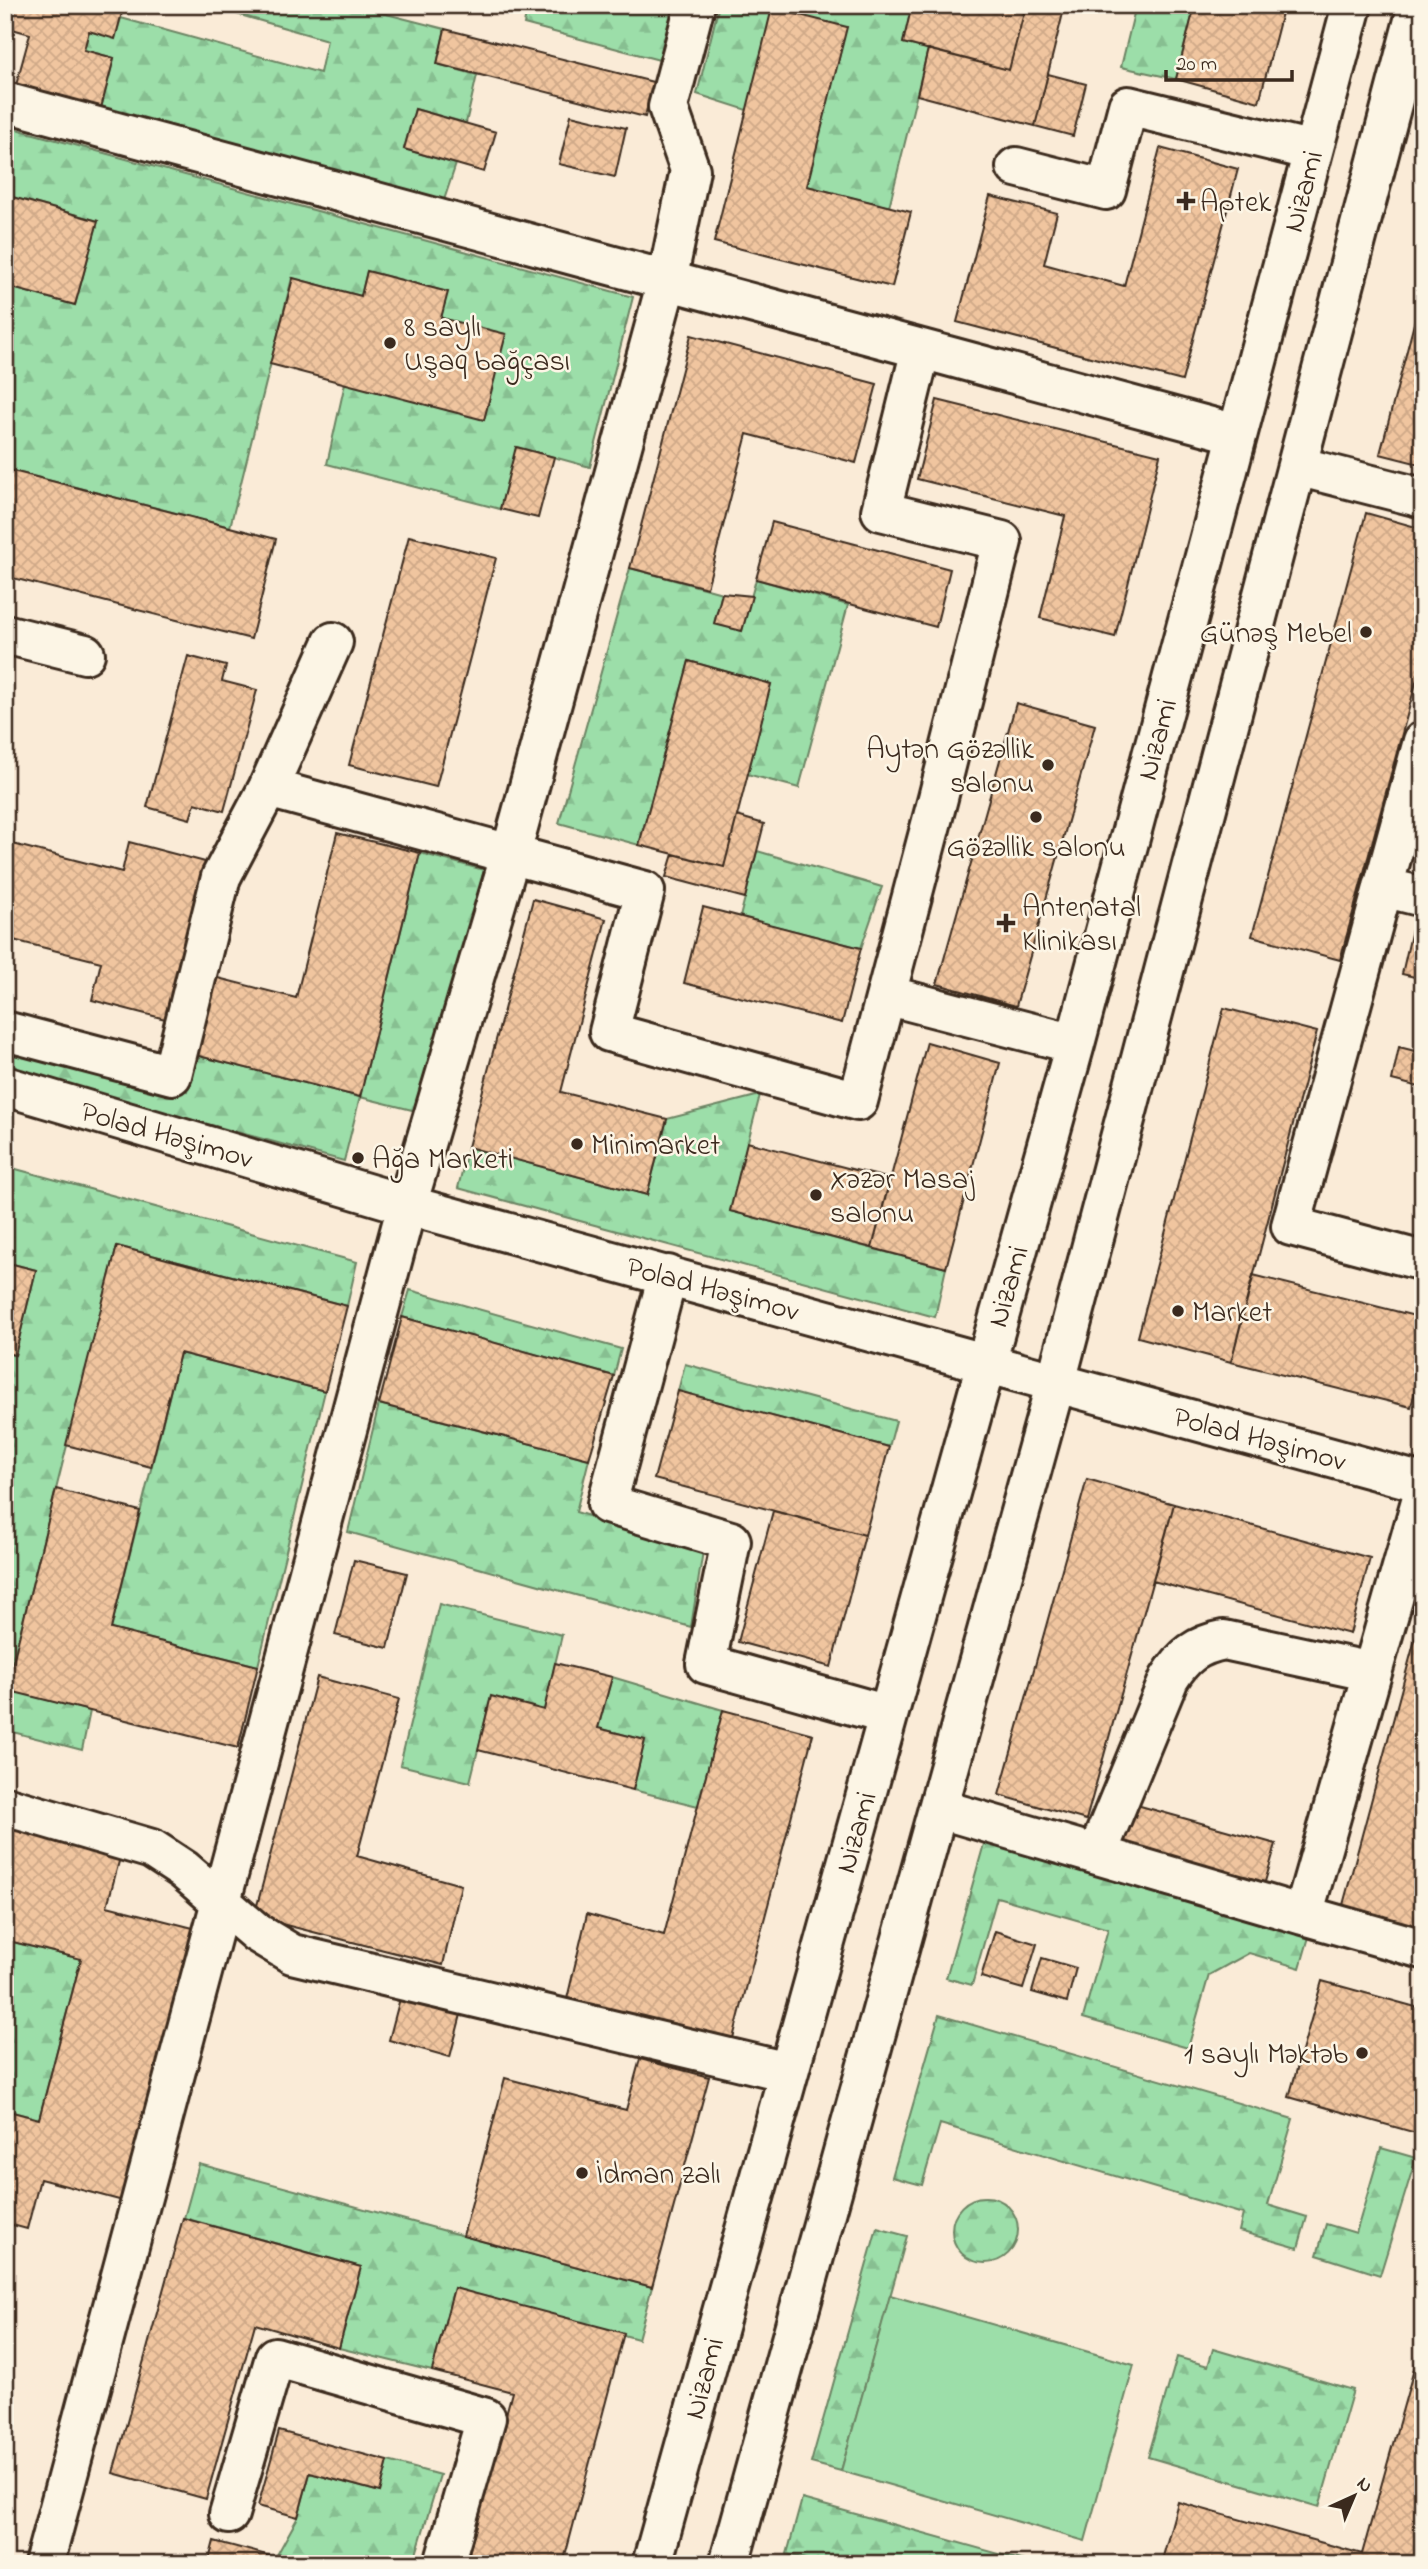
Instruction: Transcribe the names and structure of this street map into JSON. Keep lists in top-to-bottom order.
{
  "streets": {
    "street": ["Nizami", "Polad Həşimov"]
  },
  "crossings": [
    ["Nizami", "Polad Həşimov"]
  ],
  "places": {
    "health": ["Aptek", "Antenatal Klinikası"],
    "other": [
      "8 saylı Uşaq bağçası",
      "Günəş Mebel",
      "Aytən Gözəllik salonu",
      "Gözəllik salonu",
      "Minimarket",
      "Ağa Marketi",
      "Xəzər Masaj salonu",
      "Market",
      "1 saylı Məktəb",
      "İdman zalı"
    ]
  },
  "scale_bar": "20 m",
  "north": "top right"
}
